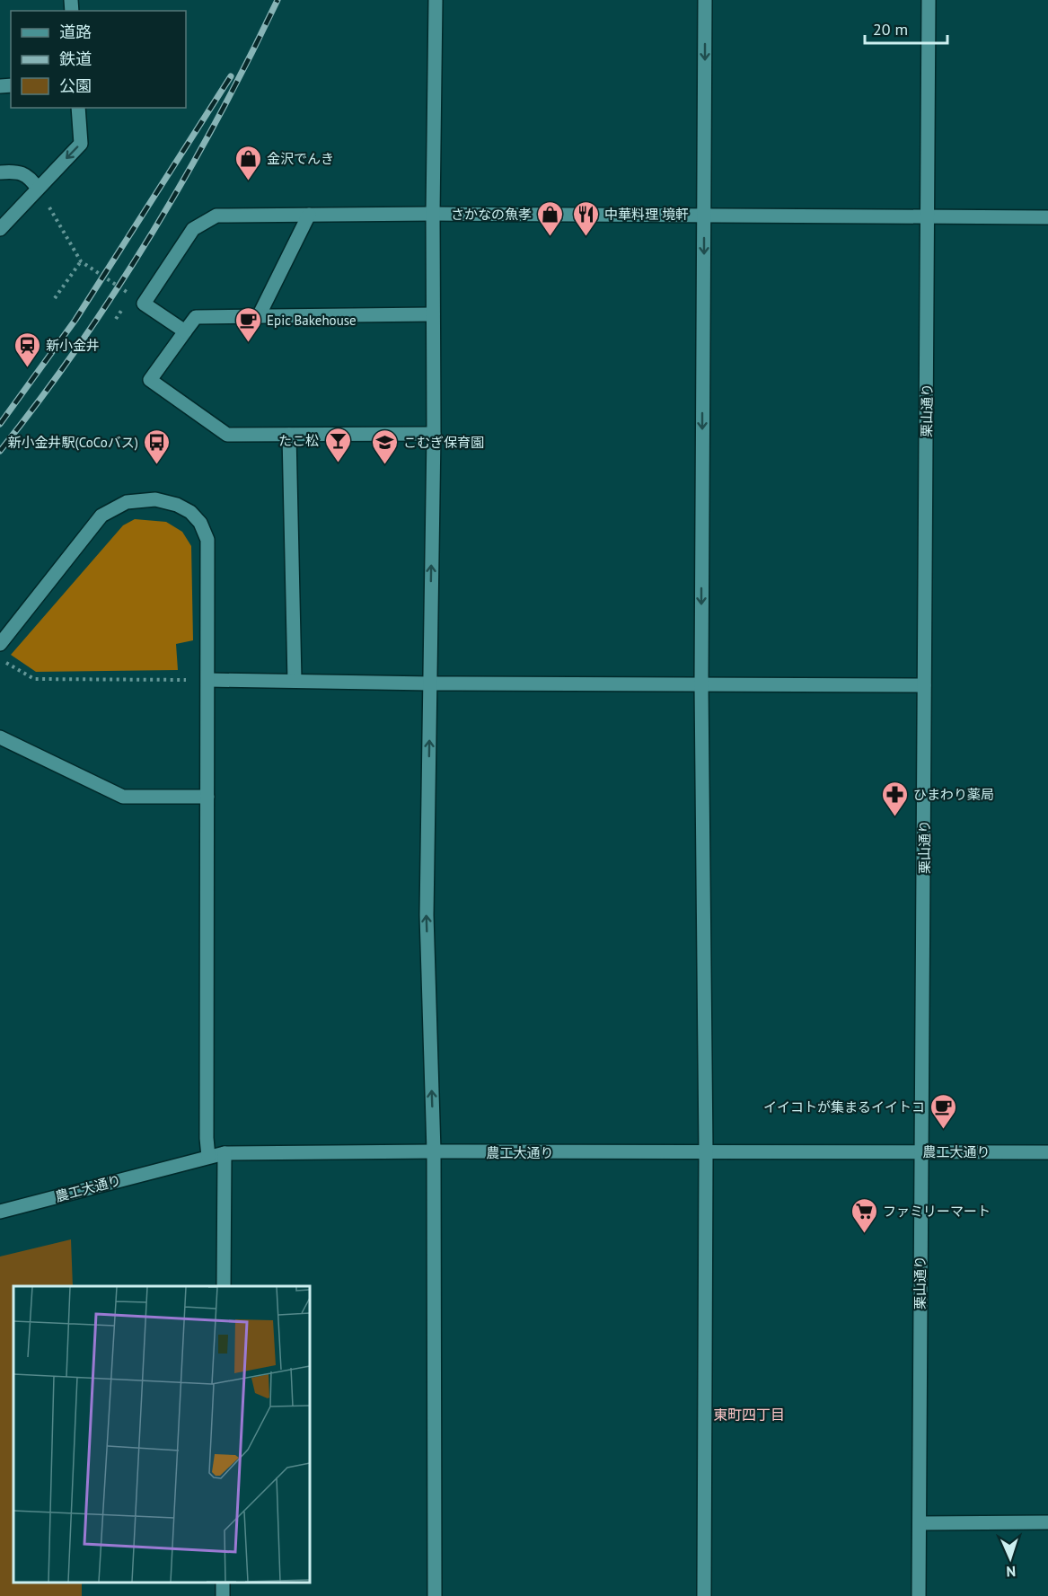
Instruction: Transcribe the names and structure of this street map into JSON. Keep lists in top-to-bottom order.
{
  "streets": {
    "street": ["栗山通り", "農工大通り"]
  },
  "crossings": [
    ["栗山通り", "農工大通り"]
  ],
  "districts": ["東町四丁目"],
  "places": {
    "shop": ["金沢でんき", "さかなの魚孝"],
    "restaurant": ["中華料理 境軒"],
    "cafe": ["Epic Bakehouse", "イイコトが集まるイイトコ"],
    "station": ["新小金井"],
    "bar": ["たこ松"],
    "bus stop": ["新小金井駅(CoCoバス)"],
    "school or university": ["こむぎ保育園"],
    "pharmacy": ["ひまわり薬局"],
    "supermarket": ["ファミリーマート"]
  },
  "legend": ["道路", "鉄道", "公園"],
  "scale_bar": "20 m",
  "north": "bottom"
}
